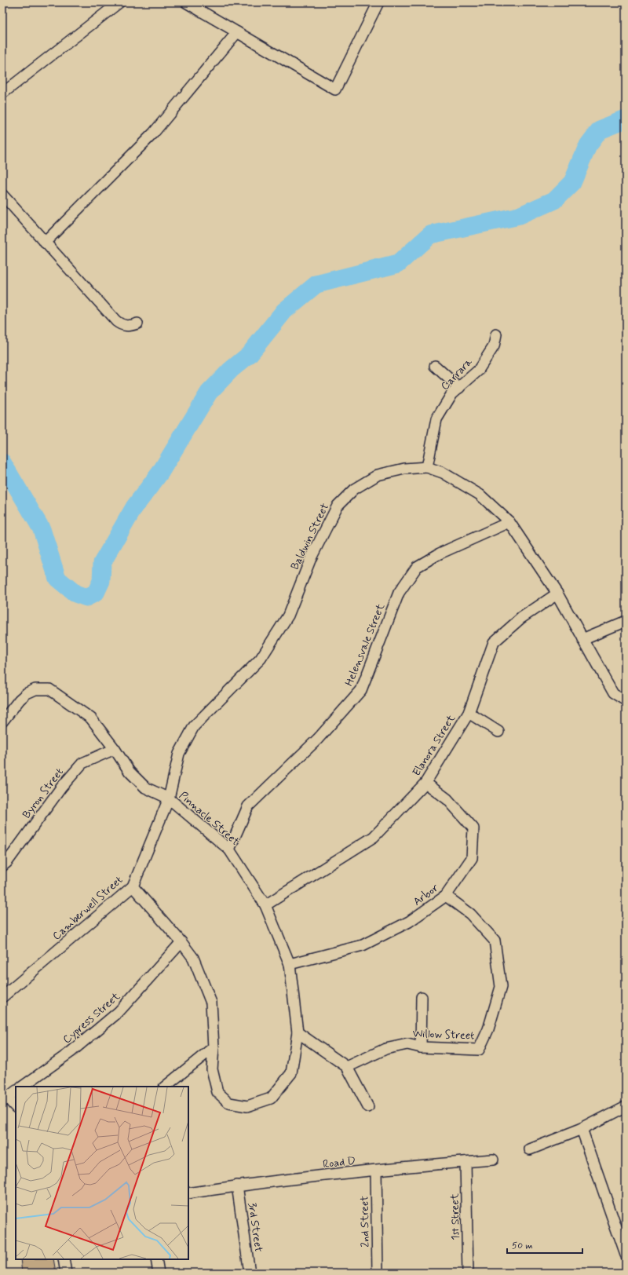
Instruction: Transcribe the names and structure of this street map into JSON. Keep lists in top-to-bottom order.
{
  "streets": {
    "street": [
      "Carrara",
      "Baldwin Street",
      "Helensvale Street",
      "Elanora Street",
      "Byron Street",
      "Pinnacle Street",
      "Arbor",
      "Camberwell Street",
      "Cypress Street",
      "Willow Street",
      "Road D",
      "1st Street",
      "2nd Street",
      "3rd Street"
    ]
  },
  "crossings": [
    ["Carrara", "Baldwin Street"],
    ["Baldwin Street", "Helensvale Street"],
    ["Baldwin Street", "Elanora Street"],
    ["Baldwin Street", "Pinnacle Street"],
    ["Baldwin Street", "Camberwell Street"],
    ["Helensvale Street", "Pinnacle Street"],
    ["Elanora Street", "Pinnacle Street"],
    ["Elanora Street", "Arbor"],
    ["Byron Street", "Pinnacle Street"],
    ["Pinnacle Street", "Arbor"],
    ["Pinnacle Street", "Camberwell Street"],
    ["Pinnacle Street", "Cypress Street"],
    ["Arbor", "Willow Street"],
    ["Road D", "1st Street"],
    ["Road D", "2nd Street"],
    ["Road D", "3rd Street"]
  ],
  "scale_bar": "50 m"
}
